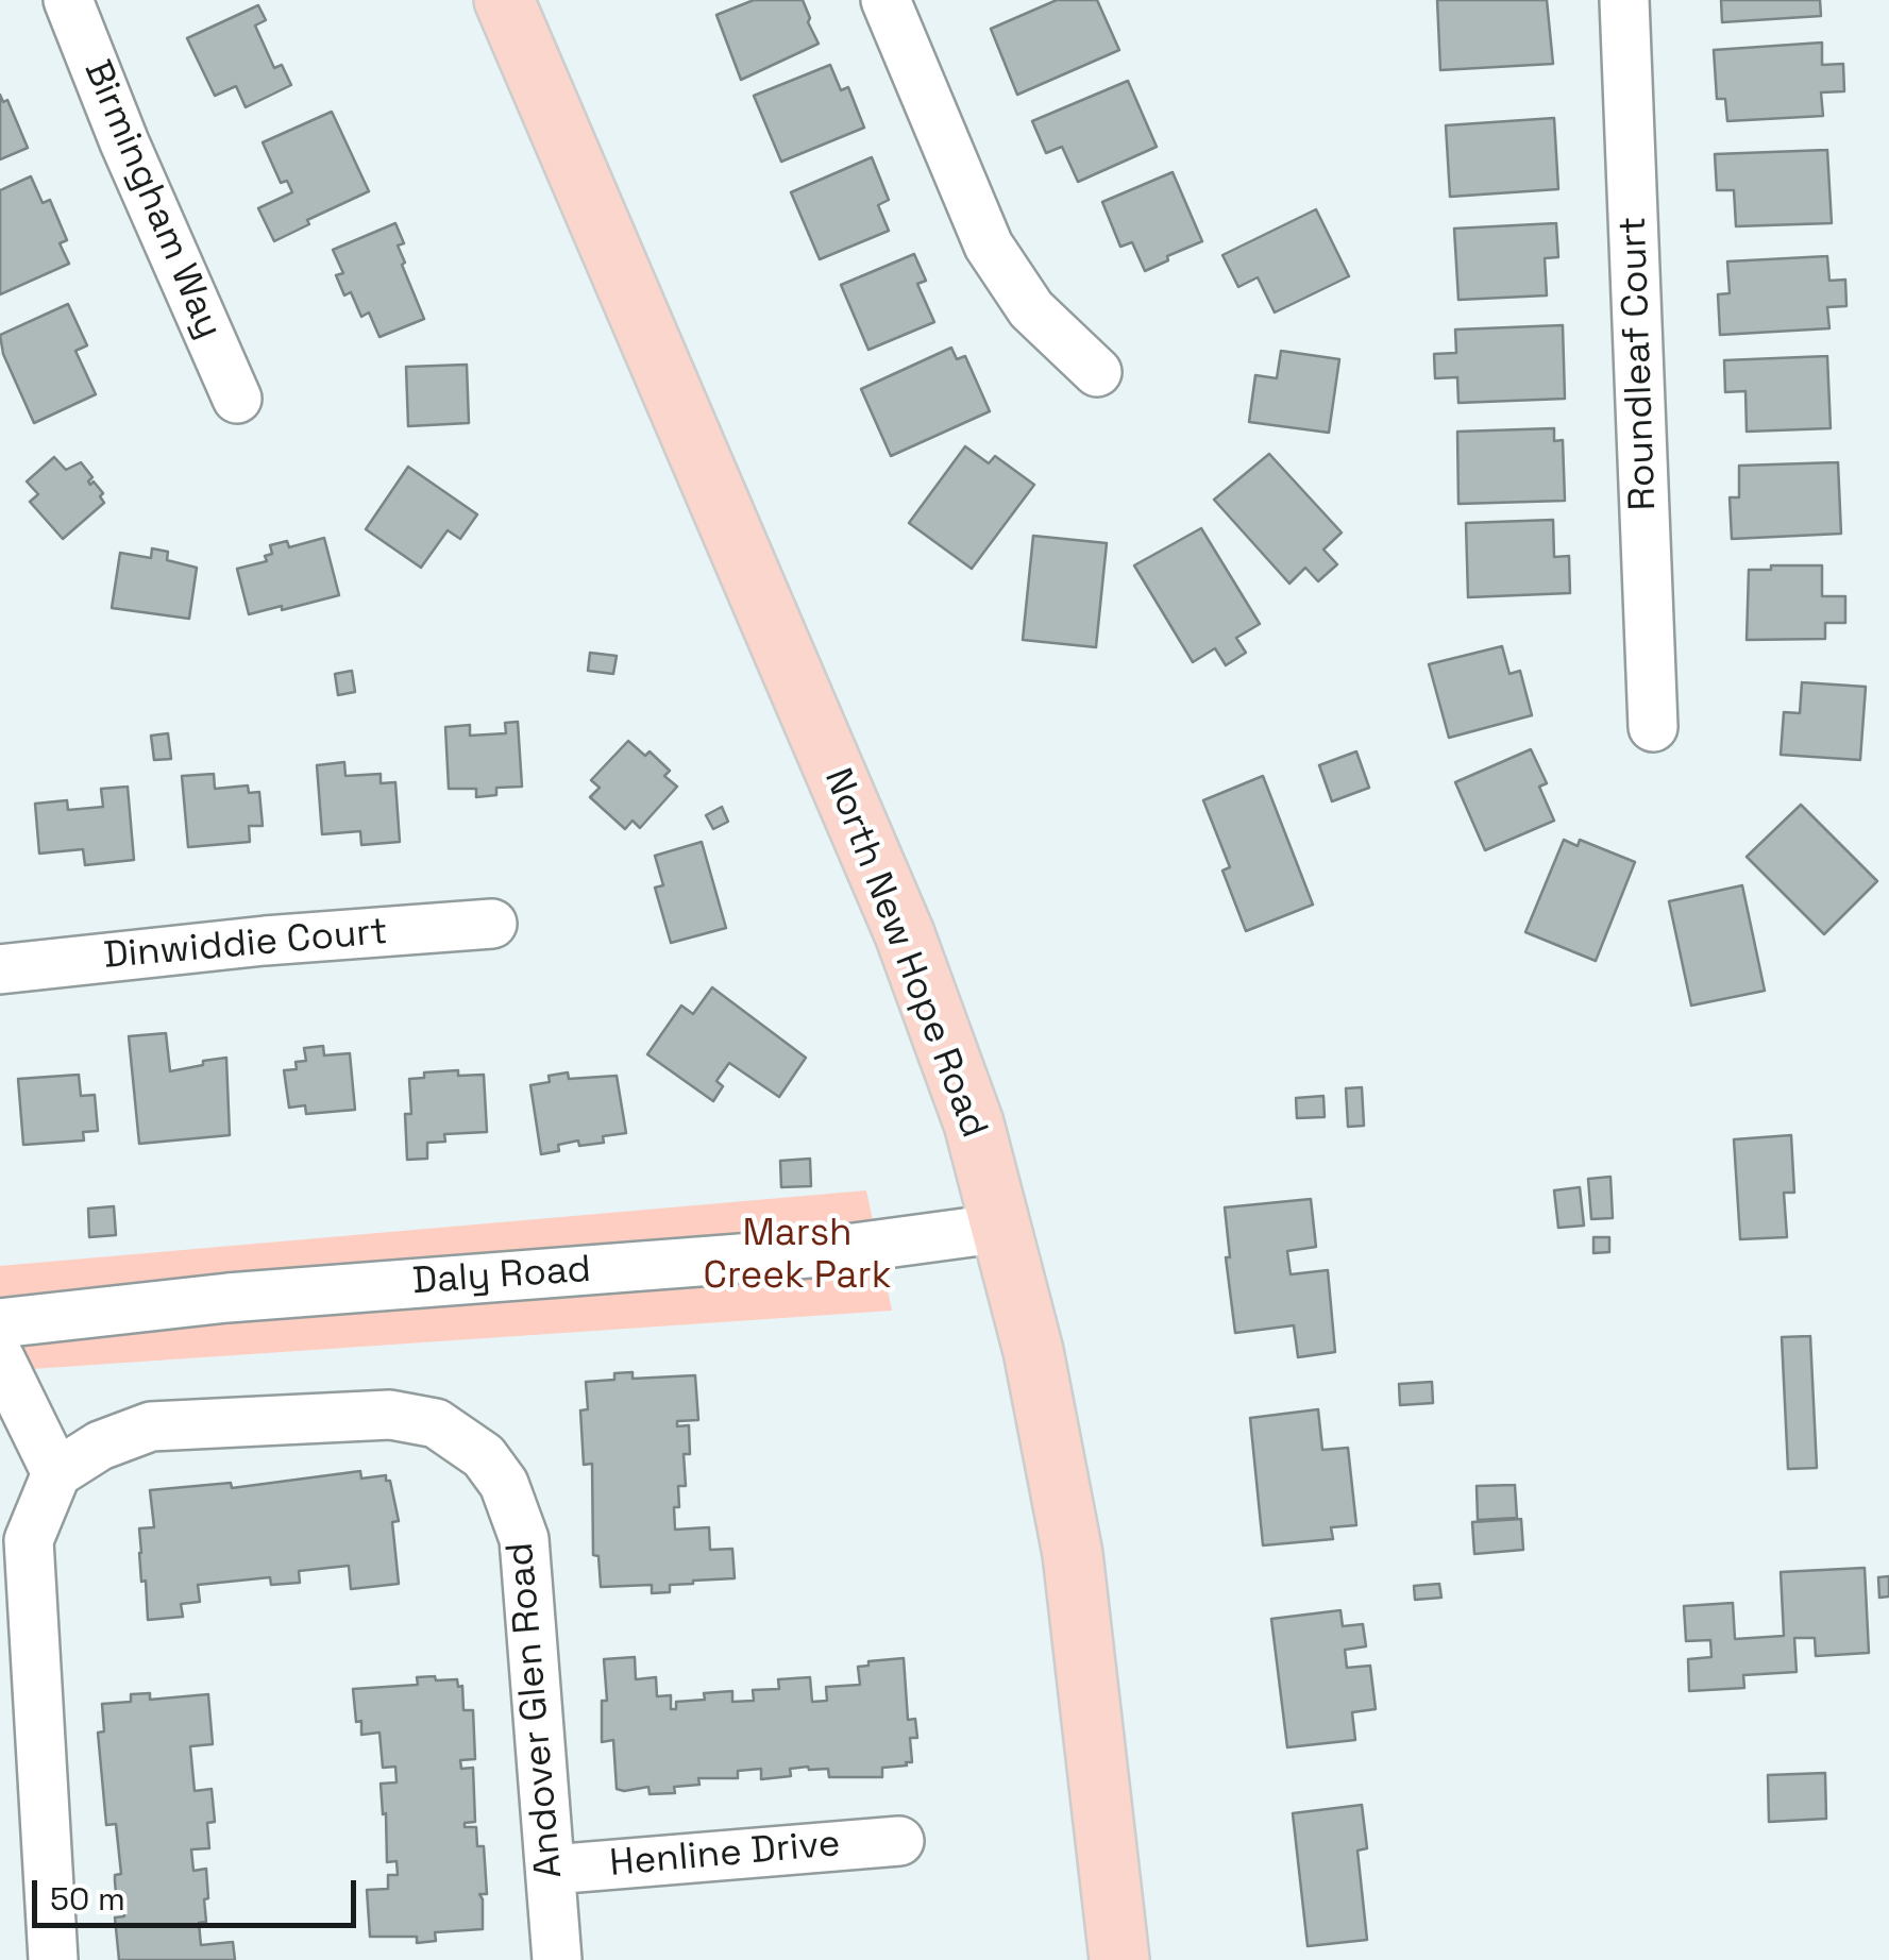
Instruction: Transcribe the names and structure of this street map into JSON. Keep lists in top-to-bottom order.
{
  "streets": {
    "main road": ["North New Hope Road"],
    "street": [
      "Birmingham Way",
      "Roundleaf Court",
      "Dinwiddie Court",
      "Daly Road",
      "Andover Glen Road",
      "Henline Drive"
    ]
  },
  "crossings": [
    ["North New Hope Road", "Daly Road"],
    ["Andover Glen Road", "Henline Drive"]
  ],
  "parks": ["Marsh Creek Park"],
  "scale_bar": "50 m"
}
